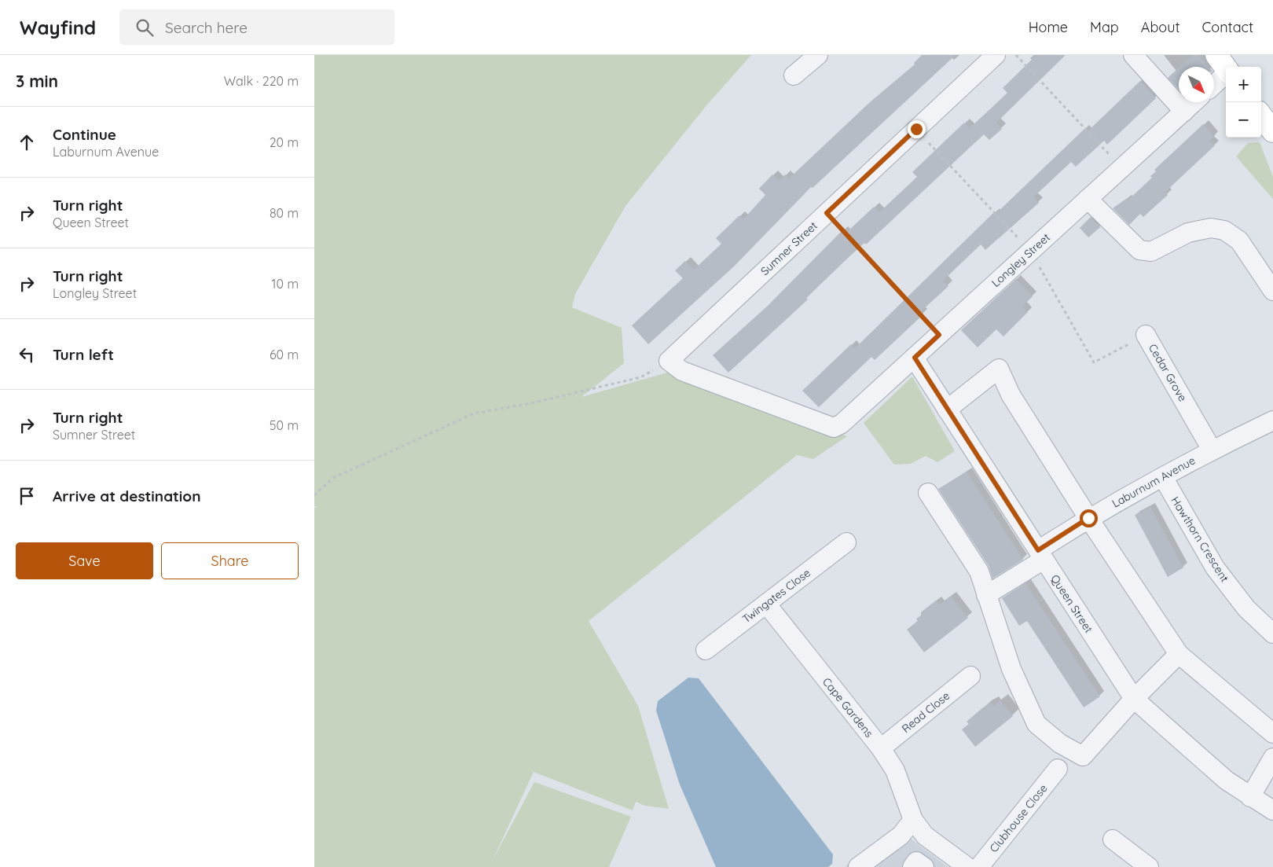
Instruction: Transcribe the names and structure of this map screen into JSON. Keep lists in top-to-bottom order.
{
  "streets": {
    "street": [
      "Sumner Street",
      "Longley Street",
      "Cedar Grove",
      "Laburnum Avenue",
      "Hawthorn Crescent",
      "Twingates Close",
      "Queen Street",
      "Cape Gardens",
      "Read Close",
      "Clubhouse Close"
    ]
  },
  "crossings": [
    ["Sumner Street", "Longley Street"],
    ["Longley Street", "Cedar Grove"],
    ["Longley Street", "Queen Street"],
    ["Cedar Grove", "Laburnum Avenue"],
    ["Laburnum Avenue", "Hawthorn Crescent"],
    ["Laburnum Avenue", "Queen Street"],
    ["Twingates Close", "Cape Gardens"],
    ["Cape Gardens", "Read Close"]
  ],
  "north": "bottom right",
  "page": {
    "header": "Wayfind",
    "search": "Search here",
    "nav": [
      "Home",
      "Map",
      "About",
      "Contact"
    ],
    "heading": ["3 min", "Walk · 220 m"],
    "map_buttons": ["+", "−"],
    "list": [
      ["Continue", "Laburnum Avenue", "20 m"],
      ["Turn right", "Queen Street", "80 m"],
      ["Turn right", "Longley Street", "10 m"],
      ["Turn left", "60 m"],
      ["Turn right", "Sumner Street", "50 m"],
      "Arrive at destination"
    ],
    "buttons": ["Save", "Share"]
  }
}
